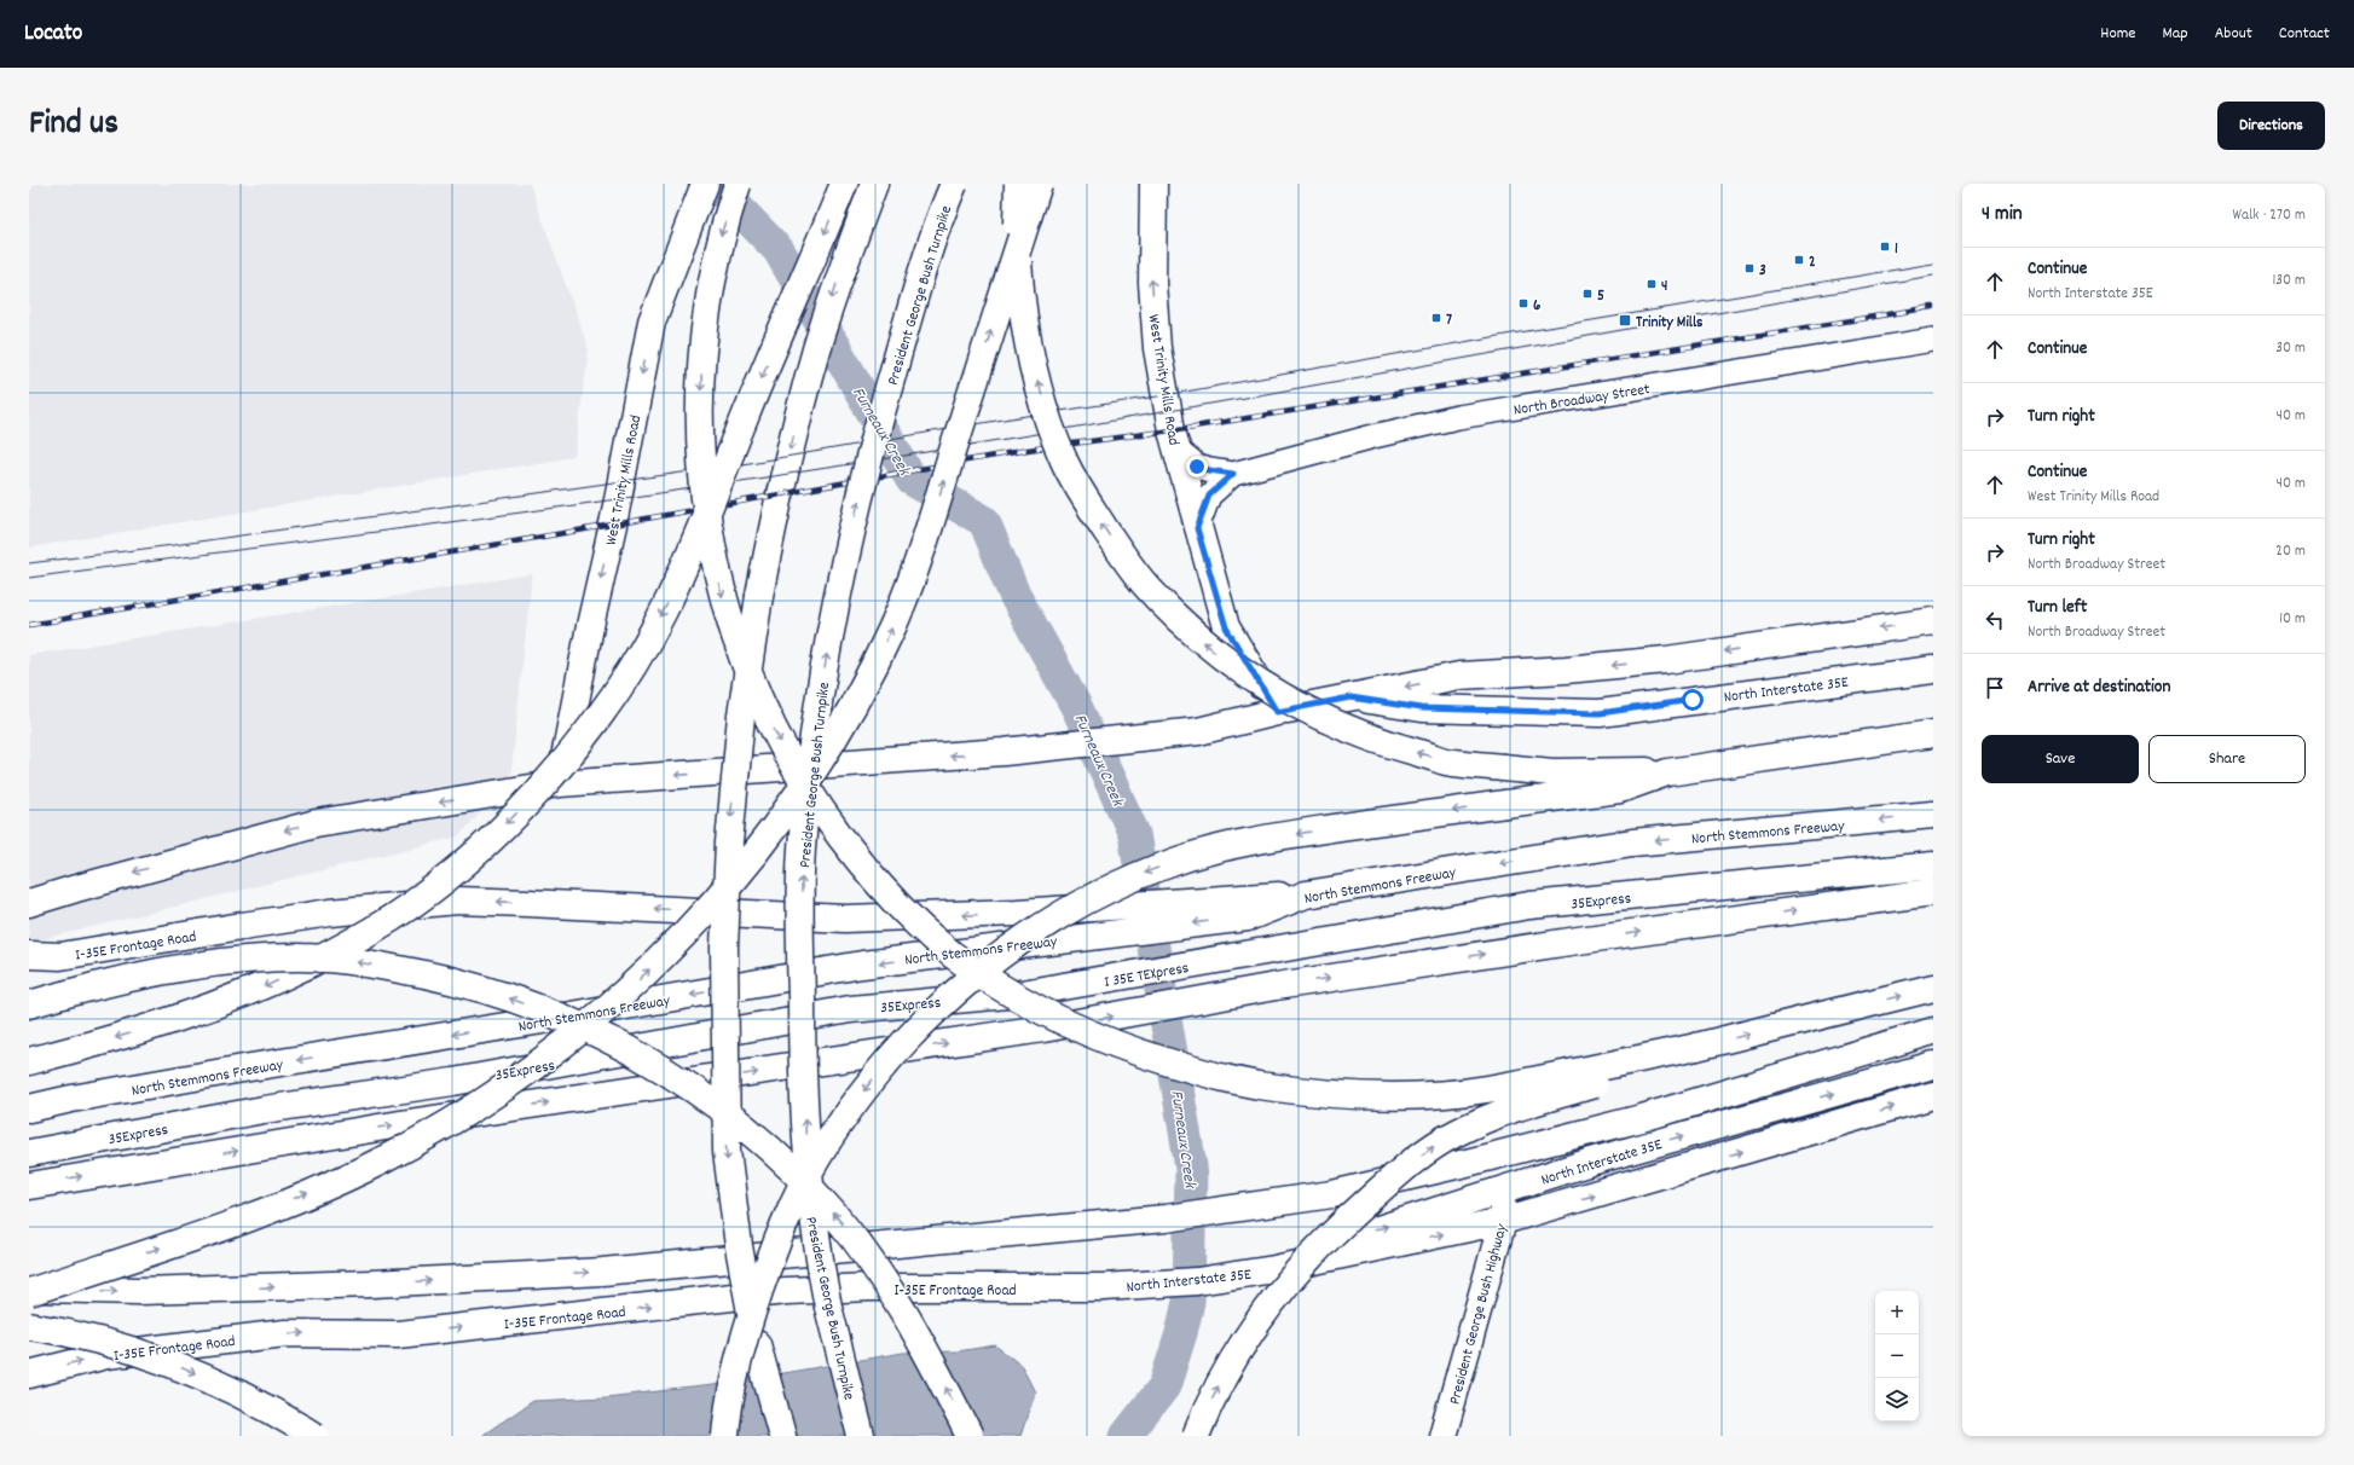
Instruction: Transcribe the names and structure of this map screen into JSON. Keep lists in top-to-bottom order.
{
  "streets": {
    "main road": [
      "President George Bush Turnpike",
      "West Trinity Mills Road",
      "North Interstate 35E",
      "North Stemmons Freeway",
      "35Express",
      "I-35E Frontage Road",
      "I 35E TEXpress",
      "President George Bush Highway"
    ],
    "street": ["North Broadway Street"]
  },
  "crossings": [
    ["West Trinity Mills Road", "North Broadway Street"],
    ["North Interstate 35E", "I-35E Frontage Road"],
    ["North Interstate 35E", "President George Bush Highway"],
    ["North Stemmons Freeway", "I-35E Frontage Road"],
    ["35Express", "I 35E TEXpress"]
  ],
  "water": ["Furneaux Creek"],
  "places": {
    "transit": [
      "1",
      "2",
      "3",
      "4",
      "5",
      "6",
      "7",
      "Trinity Mills"
    ]
  },
  "page": {
    "header": "Locato",
    "nav": [
      "Home",
      "Map",
      "About",
      "Contact"
    ],
    "title": "Find us",
    "buttons": [
      "Directions",
      ["Save", "Share"]
    ],
    "heading": ["4 min", "Walk · 270 m"],
    "list": [
      ["Continue", "North Interstate 35E", "130 m"],
      ["Continue", "30 m"],
      ["Turn right", "40 m"],
      ["Continue", "West Trinity Mills Road", "40 m"],
      ["Turn right", "North Broadway Street", "20 m"],
      ["Turn left", "North Broadway Street", "10 m"],
      "Arrive at destination"
    ],
    "map_buttons": ["+", "−"]
  }
}
